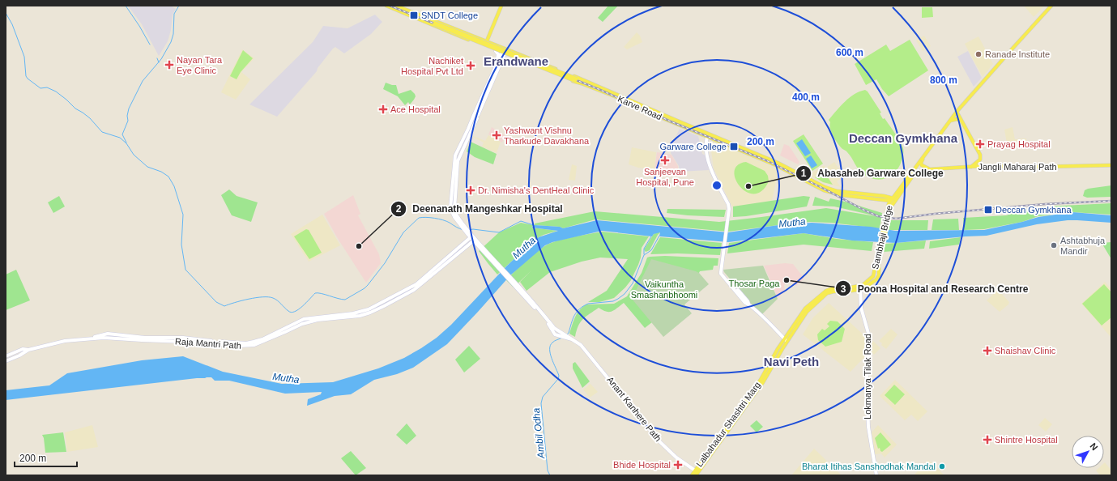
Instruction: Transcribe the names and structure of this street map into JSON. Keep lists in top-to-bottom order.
{
  "streets": {
    "main road": [
      "Karve Road",
      "Jangli Maharaj Path",
      "Sambhaji Bridge",
      "Raja Mantri Path",
      "Lokmanya Tilak Road",
      "Anant Kanhere Path",
      "Lalbahadur Shashtri Marg"
    ]
  },
  "crossings": [
    ["Karve Road", "Jangli Maharaj Path"],
    ["Karve Road", "Sambhaji Bridge"],
    ["Jangli Maharaj Path", "Sambhaji Bridge"],
    ["Sambhaji Bridge", "Lokmanya Tilak Road"],
    ["Sambhaji Bridge", "Lalbahadur Shashtri Marg"],
    ["Lokmanya Tilak Road", "Lalbahadur Shashtri Marg"],
    ["Anant Kanhere Path", "Lalbahadur Shashtri Marg"]
  ],
  "districts": ["Erandwane", "Deccan Gymkhana", "Navi Peth"],
  "water": ["Mutha", "Ambil Odha"],
  "parks": ["Thosar Paga", "Vaikuntha Smashanbhoomi"],
  "places": {
    "transit": ["SNDT College", "Garware College", "Deccan Gymkhana"],
    "other": [
      "Ranade Institute",
      "Abasaheb Garware College",
      "Ashtabhuja Mandir",
      "Deenanath Mangeshkar Hospital",
      "Poona Hospital and Research Centre",
      "Bharat Itihas Sanshodhak Mandal"
    ],
    "health": [
      "Nayan Tara Eye Clinic",
      "Nachiket Hospital Pvt Ltd",
      "Ace Hospital",
      "Yashwant Vishnu Tharkude Davakhana",
      "Prayag Hospital",
      "Sanjeevan Hospital, Pune",
      "Dr. Nimisha's DentHeal Clinic",
      "Shaishav Clinic",
      "Shintre Hospital",
      "Bhide Hospital"
    ]
  },
  "scale_bar": "200 m",
  "north": "top right",
  "rings": [
    "600 m",
    "800 m",
    "400 m",
    "200 m"
  ]
}
